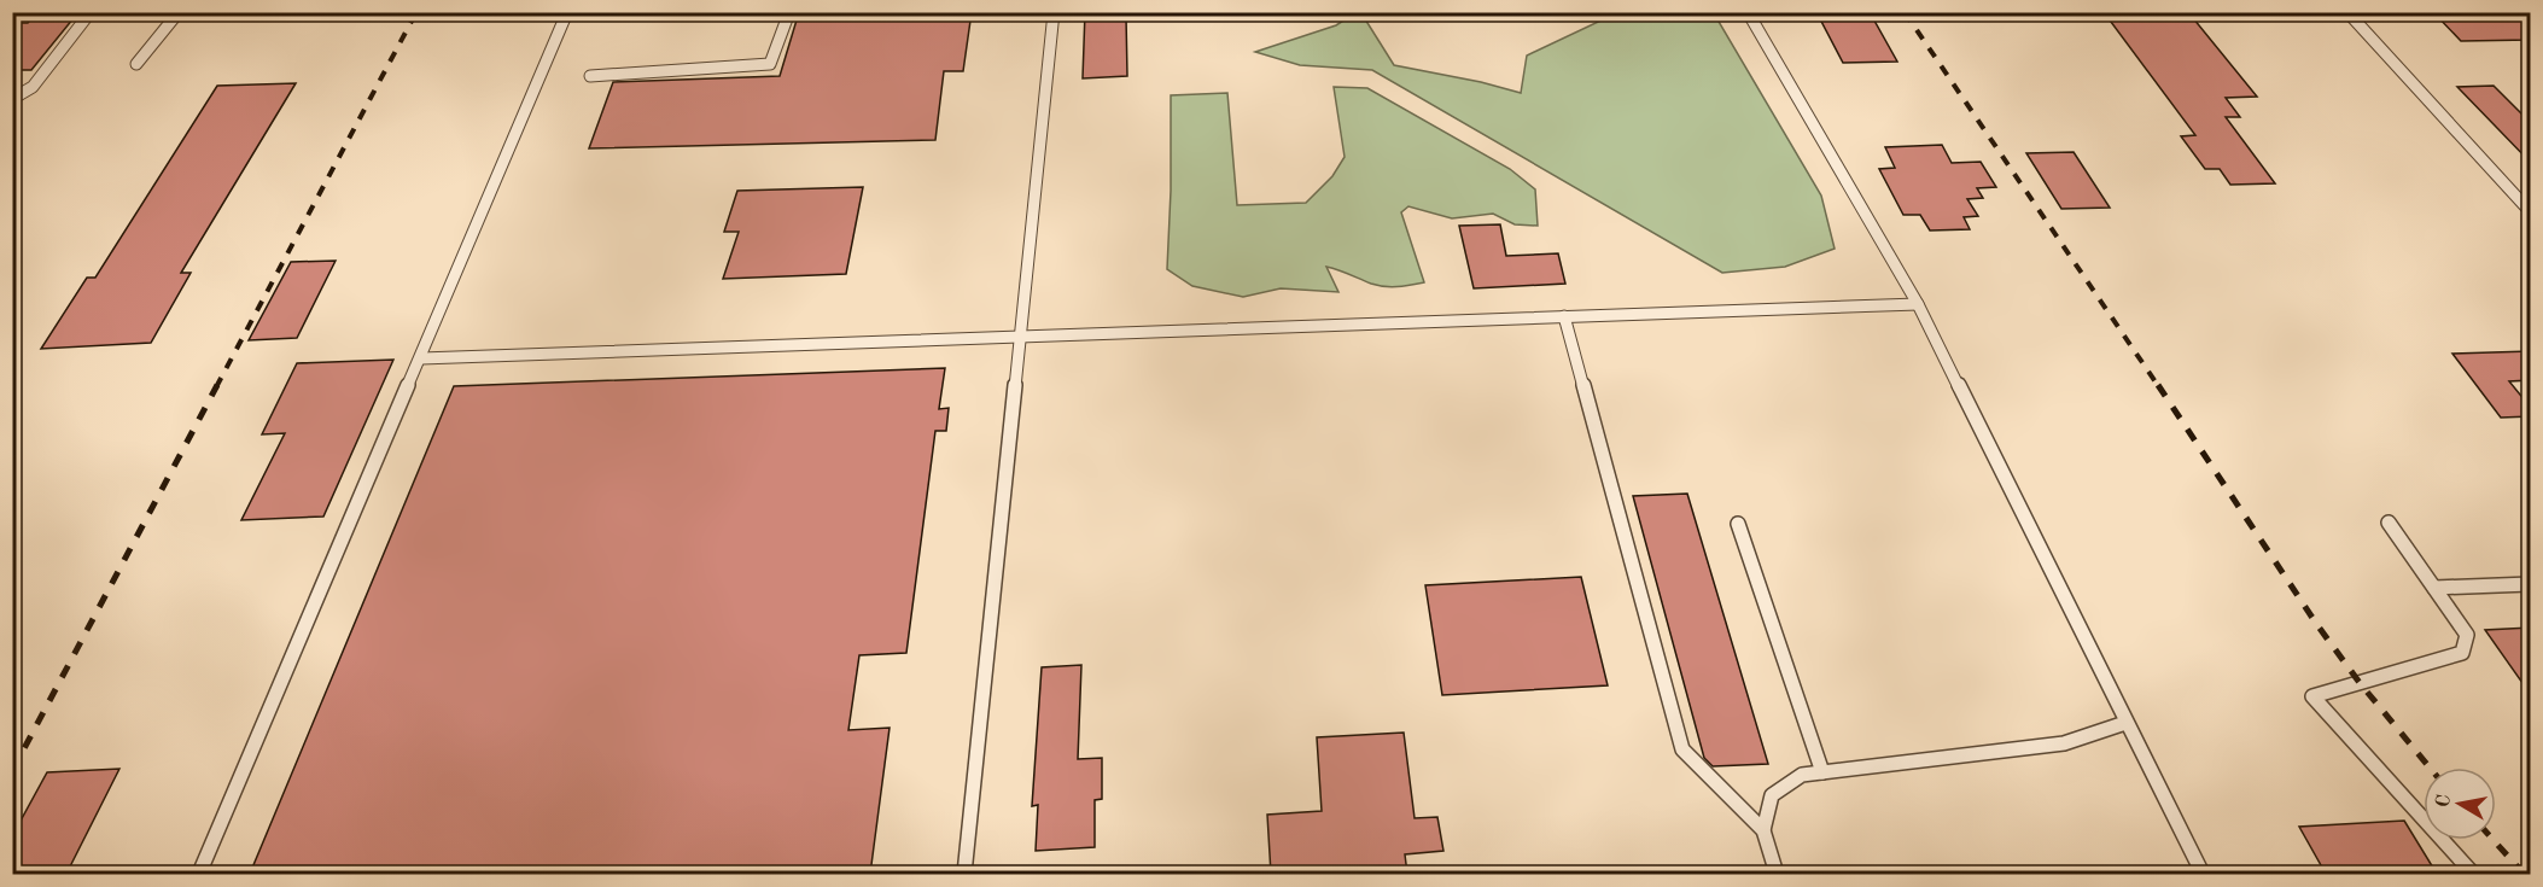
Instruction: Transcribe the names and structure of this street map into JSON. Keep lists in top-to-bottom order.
{
  "north": "left"
}
